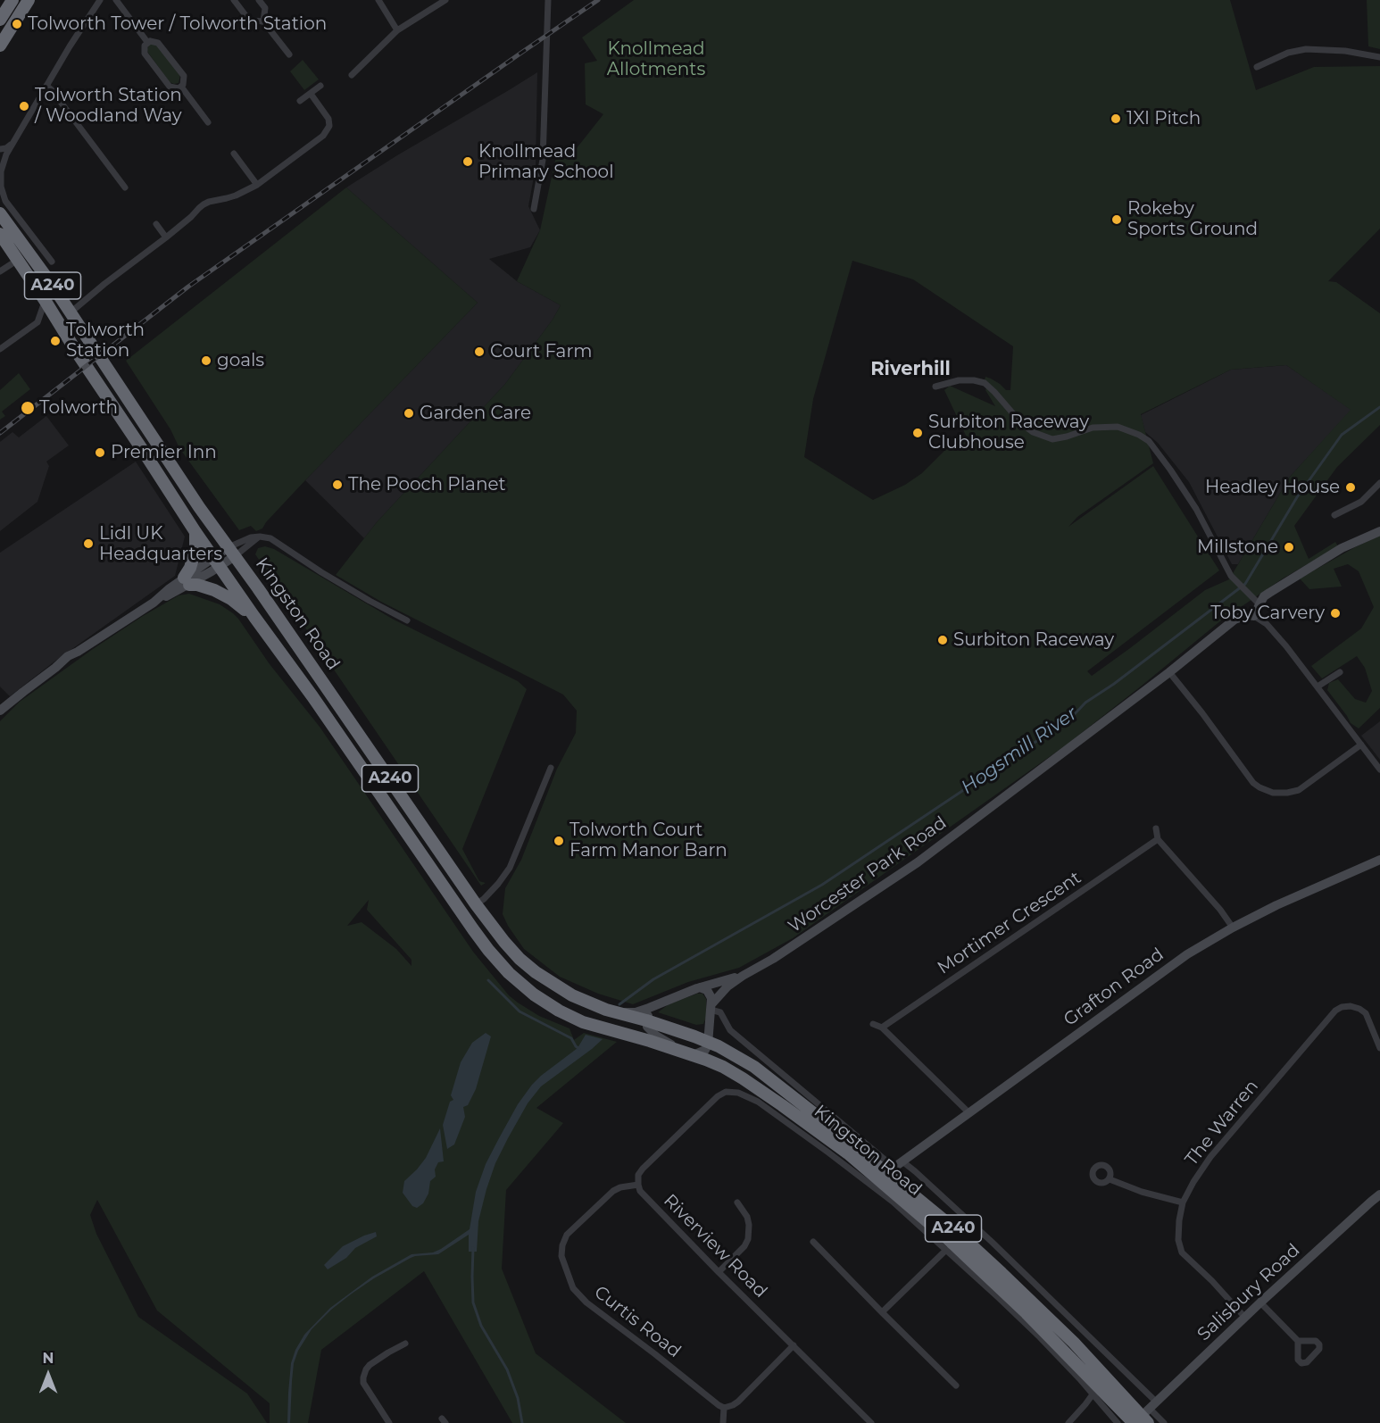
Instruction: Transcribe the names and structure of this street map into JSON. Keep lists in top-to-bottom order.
{
  "streets": {
    "highway": ["A240", "Kingston Road"],
    "street": [
      "Worcester Park Road",
      "Mortimer Crescent",
      "Grafton Road",
      "The Warren",
      "Riverview Road",
      "Salisbury Road",
      "Curtis Road"
    ]
  },
  "crossings": [
    ["A240", "Kingston Road"],
    ["Kingston Road", "Grafton Road"],
    ["Kingston Road", "Salisbury Road"],
    ["The Warren", "Salisbury Road"],
    ["Riverview Road", "Curtis Road"]
  ],
  "districts": ["Riverhill"],
  "water": ["Hogsmill River"],
  "parks": ["Knollmead Allotments"],
  "places": [
    "Tolworth Tower / Tolworth Station",
    "Tolworth Station / Woodland Way",
    "1XI Pitch",
    "Knollmead Primary School",
    "Rokeby Sports Ground",
    "Tolworth Station",
    "Court Farm",
    "goals",
    "Tolworth",
    "Garden Care",
    "Surbiton Raceway Clubhouse",
    "Premier Inn",
    "The Pooch Planet",
    "Headley House",
    "Lidl UK Headquarters",
    "Millstone",
    "Toby Carvery",
    "Surbiton Raceway",
    "Tolworth Court Farm Manor Barn"
  ],
  "north": "top"
}
